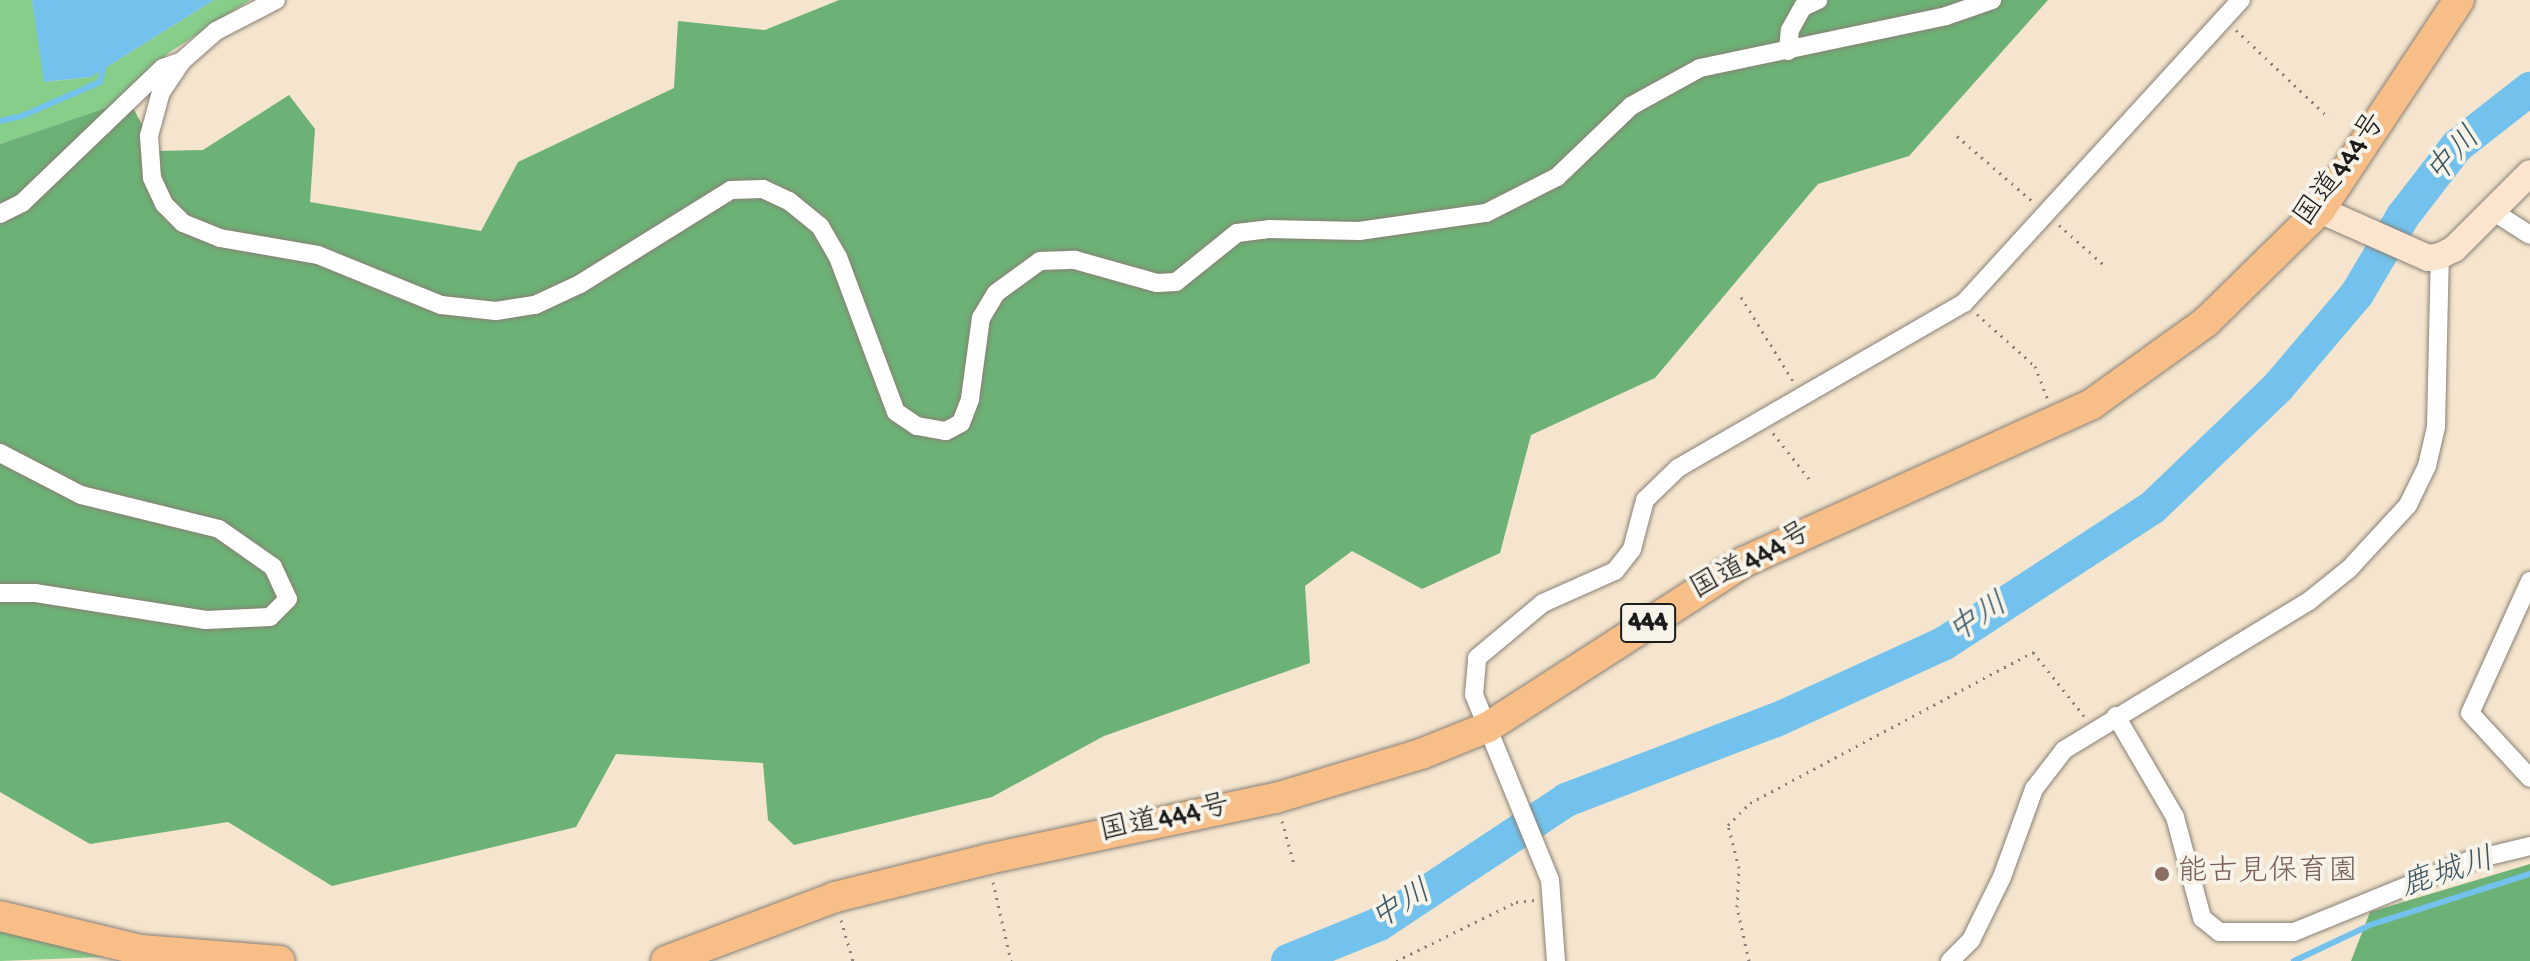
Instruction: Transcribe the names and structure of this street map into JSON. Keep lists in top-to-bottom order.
{
  "streets": {
    "highway": ["国道444号", "444"]
  },
  "water": ["中川", "鹿城川"],
  "places": ["能古見保育園"]
}
